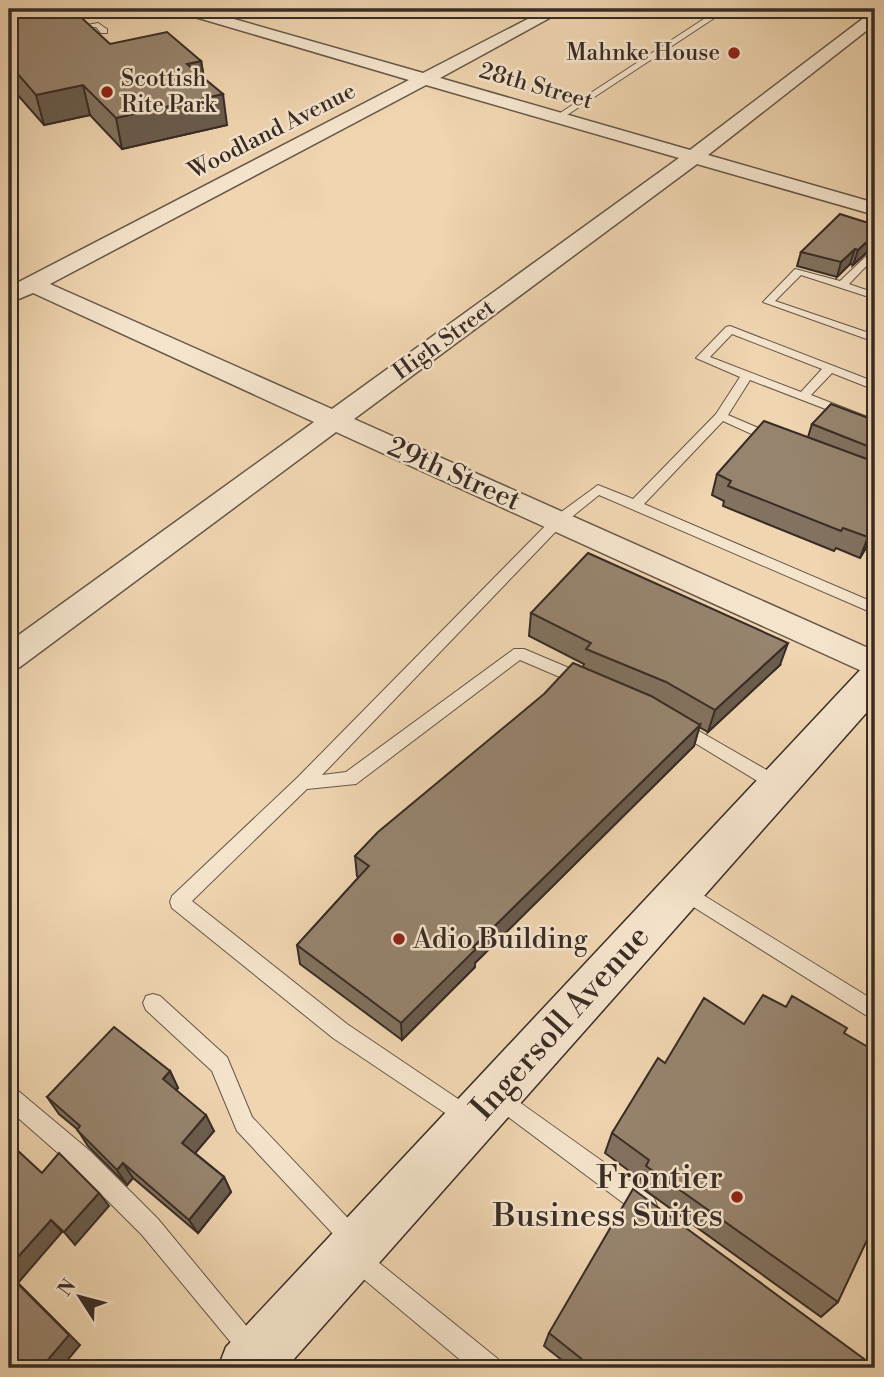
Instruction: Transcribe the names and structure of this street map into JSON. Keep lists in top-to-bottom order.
{
  "streets": {
    "main road": ["Ingersoll Avenue"],
    "street": [
      "28th Street",
      "Woodland Avenue",
      "High Street",
      "29th Street"
    ]
  },
  "crossings": [
    ["28th Street", "Woodland Avenue"],
    ["28th Street", "High Street"],
    ["Woodland Avenue", "29th Street"],
    ["High Street", "29th Street"]
  ],
  "places": [
    "Mahnke House",
    "Scottish Rite Park",
    "Adio Building",
    "Frontier Business Suites"
  ],
  "north": "top left"
}
